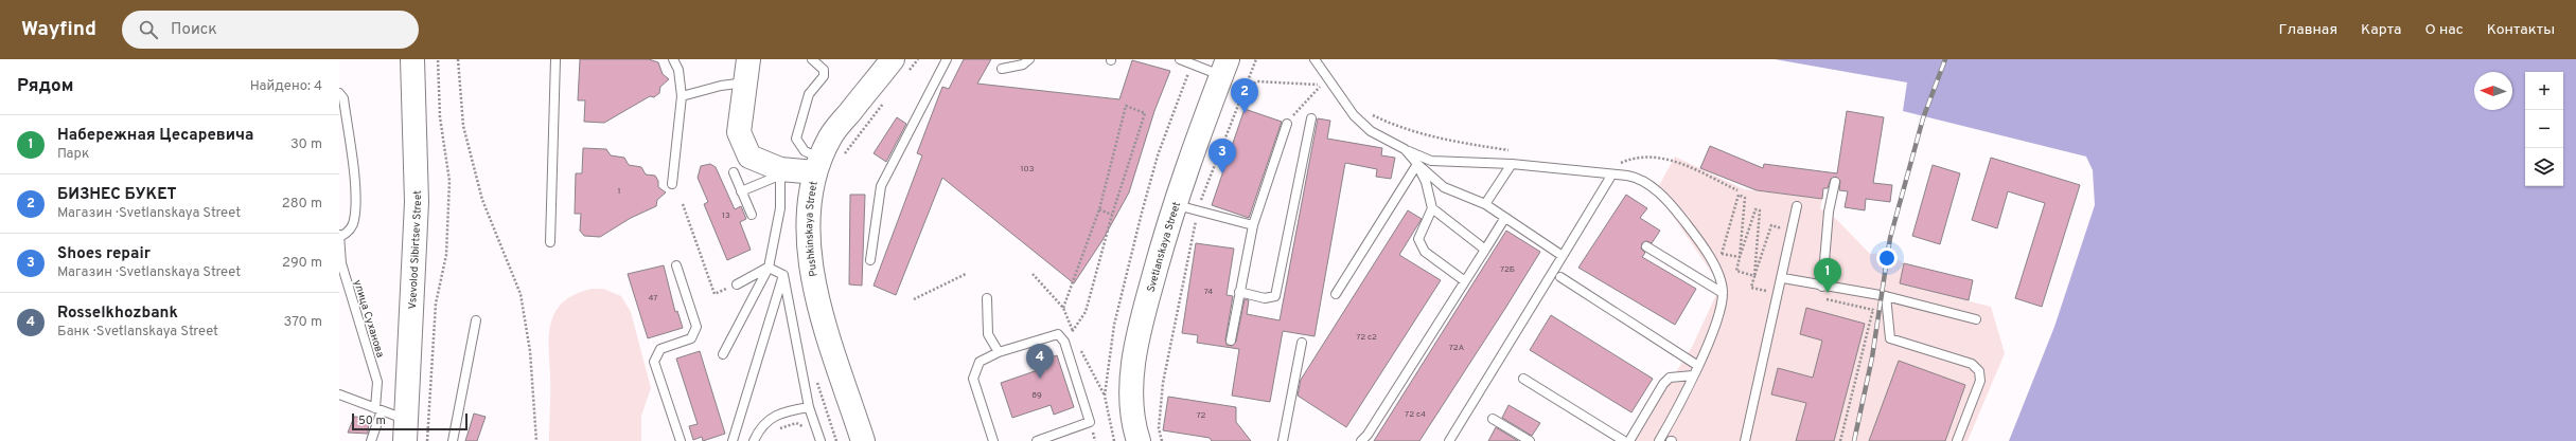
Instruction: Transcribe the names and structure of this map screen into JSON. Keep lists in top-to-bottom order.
{
  "streets": {
    "main road": ["Pushkinskaya Street", "Svetlanskaya Street", "Vsevolod Sibirtsev Street"],
    "lane": ["улица Суханова"]
  },
  "house_numbers": [
    "103",
    "1",
    "13",
    "72Б",
    "74",
    "47",
    "72 с2",
    "72А",
    "89",
    "72 с4",
    "72"
  ],
  "scale_bar": "50 m",
  "north": "left",
  "page": {
    "header": "Wayfind",
    "search": "Поиск",
    "nav": [
      "Главная",
      "Карта",
      "О нас",
      "Контакты"
    ],
    "heading": ["Рядом", "Найдено: 4"],
    "map_buttons": ["+", "−"],
    "pins": [
      "2",
      "3",
      "1",
      "4"
    ],
    "list": [
      {
        "mark": "1",
        "name": "Набережная Цесаревича",
        "note": "Парк",
        "value": "30 m"
      },
      {
        "mark": "2",
        "name": "БИЗНЕС БУКЕТ",
        "note": "Магазин · Svetlanskaya Street",
        "value": "280 m"
      },
      {
        "mark": "3",
        "name": "Shoes repair",
        "note": "Магазин · Svetlanskaya Street",
        "value": "290 m"
      },
      {
        "mark": "4",
        "name": "Rosselkhozbank",
        "note": "Банк · Svetlanskaya Street",
        "value": "370 m"
      }
    ],
    "scale": "50 m"
  }
}
